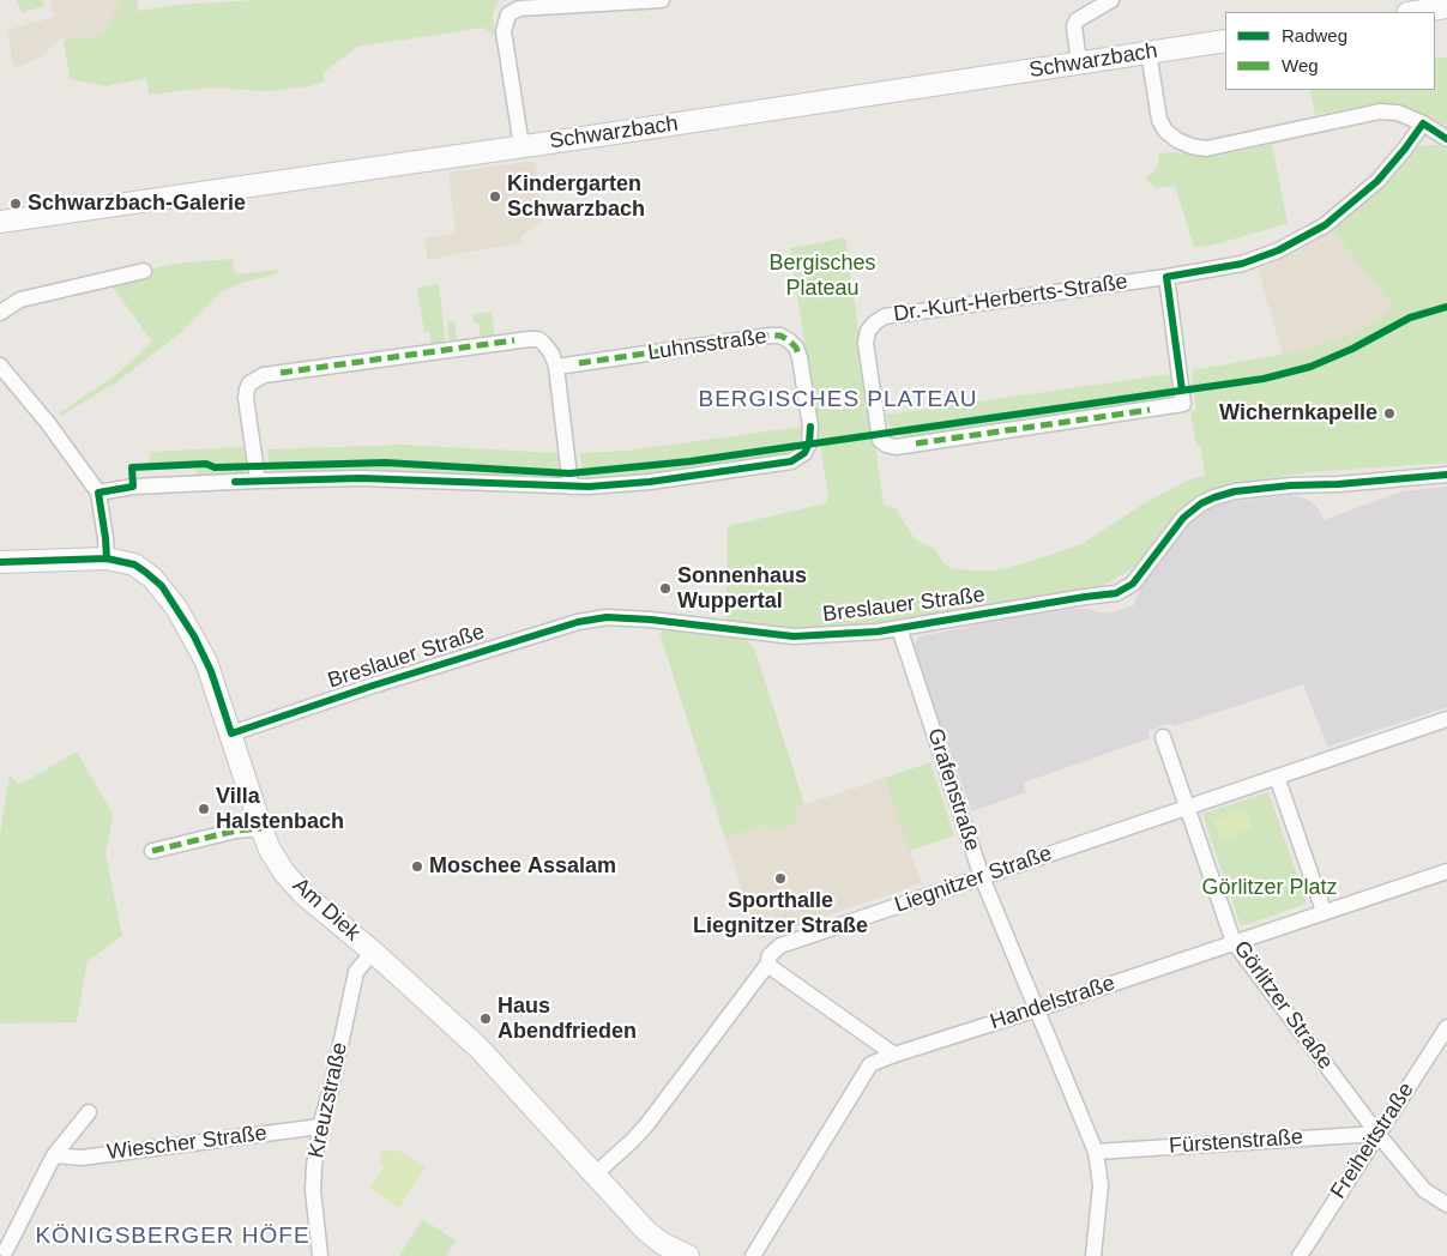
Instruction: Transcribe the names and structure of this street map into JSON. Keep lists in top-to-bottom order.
{
  "streets": {
    "street": [
      "Schwarzbach",
      "Dr.-Kurt-Herberts-Straße",
      "Luhnsstraße",
      "Breslauer Straße",
      "Grafenstraße",
      "Liegnitzer Straße",
      "Am Diek",
      "Handelstraße",
      "Görlitzer Straße",
      "Kreuzstraße",
      "Freiheitstraße",
      "Fürstenstraße",
      "Wiescher Straße"
    ]
  },
  "crossings": [
    ["Breslauer Straße", "Grafenstraße"],
    ["Breslauer Straße", "Am Diek"],
    ["Grafenstraße", "Liegnitzer Straße"],
    ["Grafenstraße", "Handelstraße"],
    ["Grafenstraße", "Fürstenstraße"],
    ["Liegnitzer Straße", "Am Diek"],
    ["Liegnitzer Straße", "Görlitzer Straße"],
    ["Am Diek", "Kreuzstraße"],
    ["Handelstraße", "Görlitzer Straße"],
    ["Görlitzer Straße", "Freiheitstraße"],
    ["Görlitzer Straße", "Fürstenstraße"],
    ["Kreuzstraße", "Wiescher Straße"],
    ["Freiheitstraße", "Fürstenstraße"]
  ],
  "districts": ["BERGISCHES PLATEAU", "KÖNIGSBERGER HÖFE"],
  "parks": ["Bergisches Plateau", "Görlitzer Platz"],
  "places": [
    "Kindergarten Schwarzbach",
    "Schwarzbach-Galerie",
    "Wichernkapelle",
    "Sonnenhaus Wuppertal",
    "Villa Halstenbach",
    "Moschee Assalam",
    "Sporthalle Liegnitzer Straße",
    "Haus Abendfrieden"
  ],
  "legend": ["Radweg", "Weg"]
}
